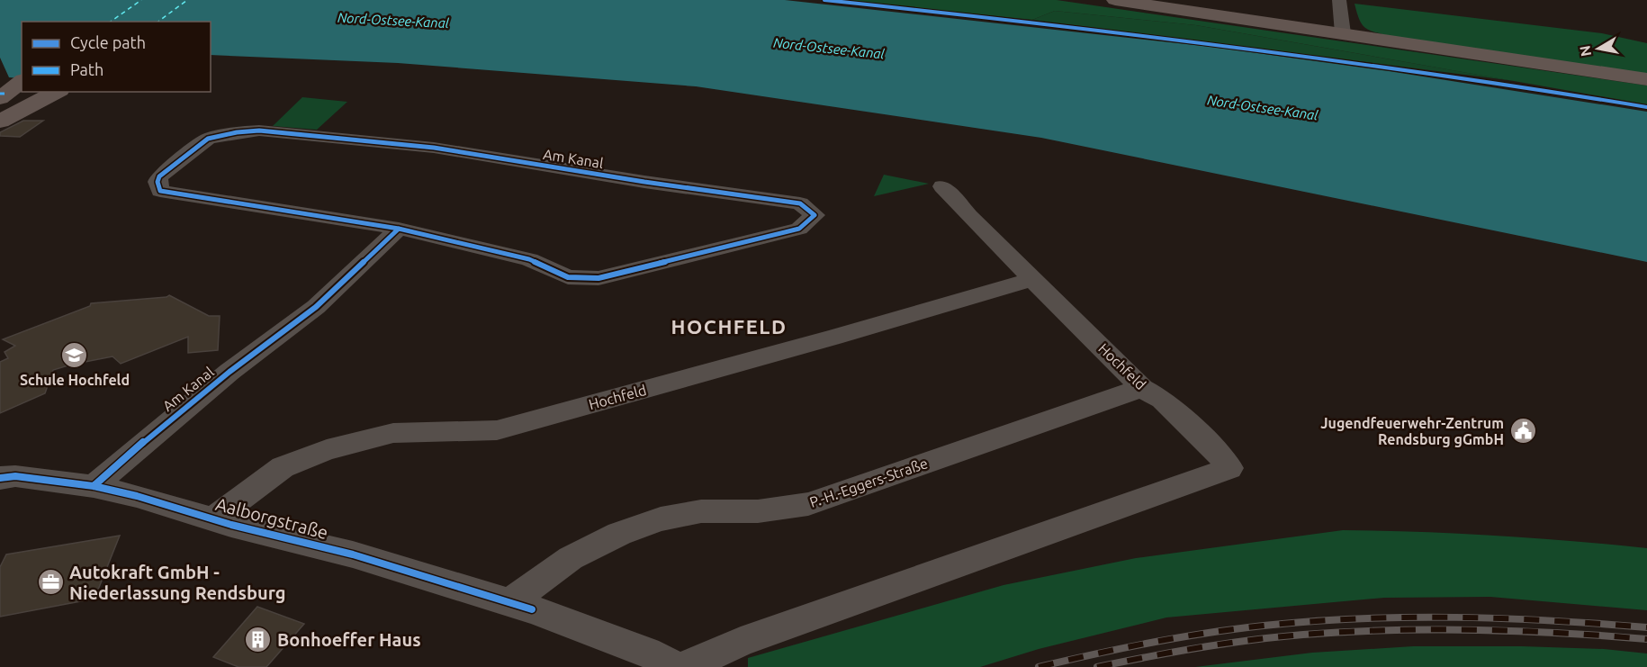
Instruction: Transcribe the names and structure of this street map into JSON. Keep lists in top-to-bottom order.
{
  "streets": {
    "street": [
      "Am Kanal",
      "Hochfeld",
      "P.-H.-Eggers-Straße",
      "Aalborgstraße"
    ]
  },
  "crossings": [
    ["Am Kanal", "Aalborgstraße"],
    ["Hochfeld", "P.-H.-Eggers-Straße"],
    ["Hochfeld", "Aalborgstraße"],
    ["P.-H.-Eggers-Straße", "Aalborgstraße"]
  ],
  "districts": ["HOCHFELD"],
  "water": ["Nord-Ostsee-Kanal"],
  "places": {
    "school or university": ["Schule Hochfeld"],
    "public building": ["Jugendfeuerwehr-Zentrum Rendsburg gGmbH"],
    "office": ["Autokraft GmbH - Niederlassung Rendsburg"],
    "building": ["Bonhoeffer Haus"]
  },
  "legend": ["Cycle path", "Path"],
  "north": "left"
}
